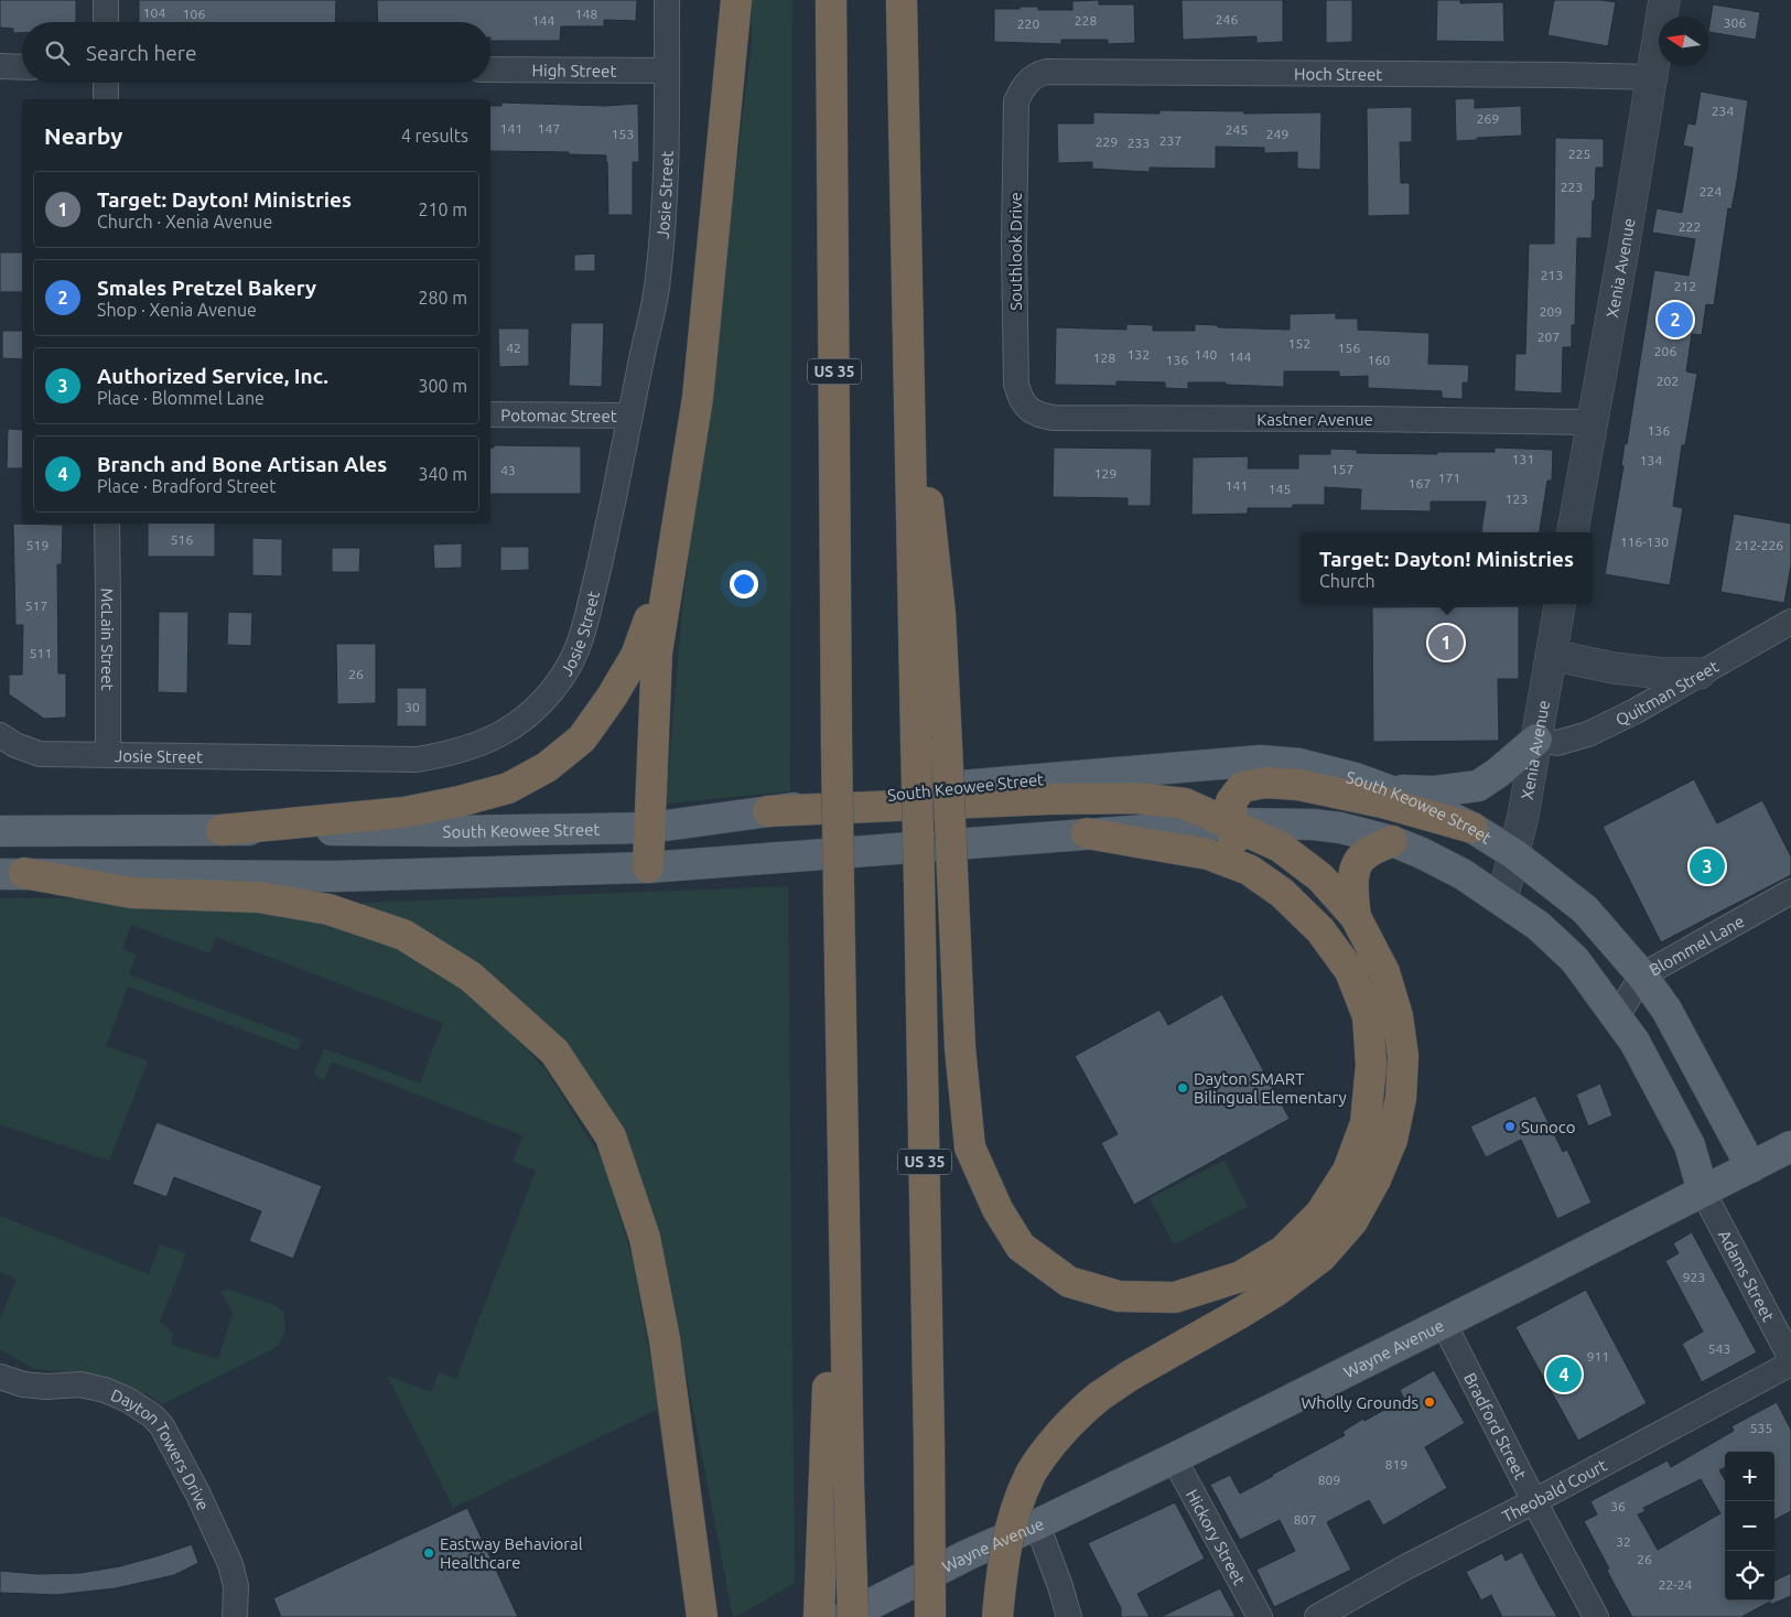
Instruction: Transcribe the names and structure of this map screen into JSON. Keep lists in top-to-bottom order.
{
  "streets": {
    "highway": ["US 35"],
    "main road": ["South Keowee Street", "Wayne Avenue"],
    "street": [
      "High Street",
      "Hoch Street",
      "Josie Street",
      "Southlook Drive",
      "Xenia Avenue",
      "Potomac Street",
      "Kastner Avenue",
      "McLain Street",
      "Quitman Street",
      "Blommel Lane",
      "Adams Street",
      "Bradford Street",
      "Dayton Towers Drive",
      "Theobald Court",
      "Hickory Street"
    ]
  },
  "crossings": [
    ["High Street", "Josie Street"],
    ["Hoch Street", "Southlook Drive"],
    ["Hoch Street", "Xenia Avenue"],
    ["Josie Street", "Potomac Street"],
    ["Josie Street", "McLain Street"],
    ["Southlook Drive", "Kastner Avenue"],
    ["Xenia Avenue", "Kastner Avenue"],
    ["Xenia Avenue", "Quitman Street"],
    ["Xenia Avenue", "South Keowee Street"],
    ["South Keowee Street", "Blommel Lane"],
    ["South Keowee Street", "Wayne Avenue"],
    ["Adams Street", "Wayne Avenue"],
    ["Wayne Avenue", "Bradford Street"],
    ["Wayne Avenue", "Hickory Street"],
    ["Bradford Street", "Theobald Court"]
  ],
  "places": [
    "Dayton SMART Bilingual Elementary",
    "Sunoco",
    "Wholly Grounds",
    "Eastway Behavioral Healthcare"
  ],
  "house_numbers": [
    "104",
    "106",
    "148",
    "246",
    "144",
    "228",
    "306",
    "220",
    "234",
    "269",
    "141",
    "147",
    "245",
    "153",
    "249",
    "237",
    "229",
    "233",
    "225",
    "223",
    "224",
    "222",
    "213",
    "212",
    "209",
    "207",
    "152",
    "42",
    "156",
    "206",
    "132",
    "140",
    "144",
    "128",
    "136",
    "160",
    "202",
    "136",
    "131",
    "134",
    "157",
    "43",
    "129",
    "171",
    "167",
    "141",
    "145",
    "123",
    "516",
    "116-130",
    "519",
    "212-226",
    "517",
    "511",
    "26",
    "30",
    "923",
    "543",
    "911",
    "535",
    "819",
    "809",
    "36",
    "807",
    "32",
    "26",
    "22-24"
  ],
  "north": "left",
  "page": {
    "search": "Search here",
    "heading": ["Nearby", "4 results"],
    "list": [
      {
        "mark": "1",
        "name": "Target: Dayton! Ministries",
        "note": "Church · Xenia Avenue",
        "value": "210 m"
      },
      {
        "mark": "2",
        "name": "Smales Pretzel Bakery",
        "note": "Shop · Xenia Avenue",
        "value": "280 m"
      },
      {
        "mark": "3",
        "name": "Authorized Service, Inc.",
        "note": "Place · Blommel Lane",
        "value": "300 m"
      },
      {
        "mark": "4",
        "name": "Branch and Bone Artisan Ales",
        "note": "Place · Bradford Street",
        "value": "340 m"
      }
    ],
    "pins": [
      "2",
      "1",
      "3",
      "4"
    ],
    "popup": ["Target: Dayton! Ministries", "Church"],
    "map_buttons": ["+", "−"]
  }
}
